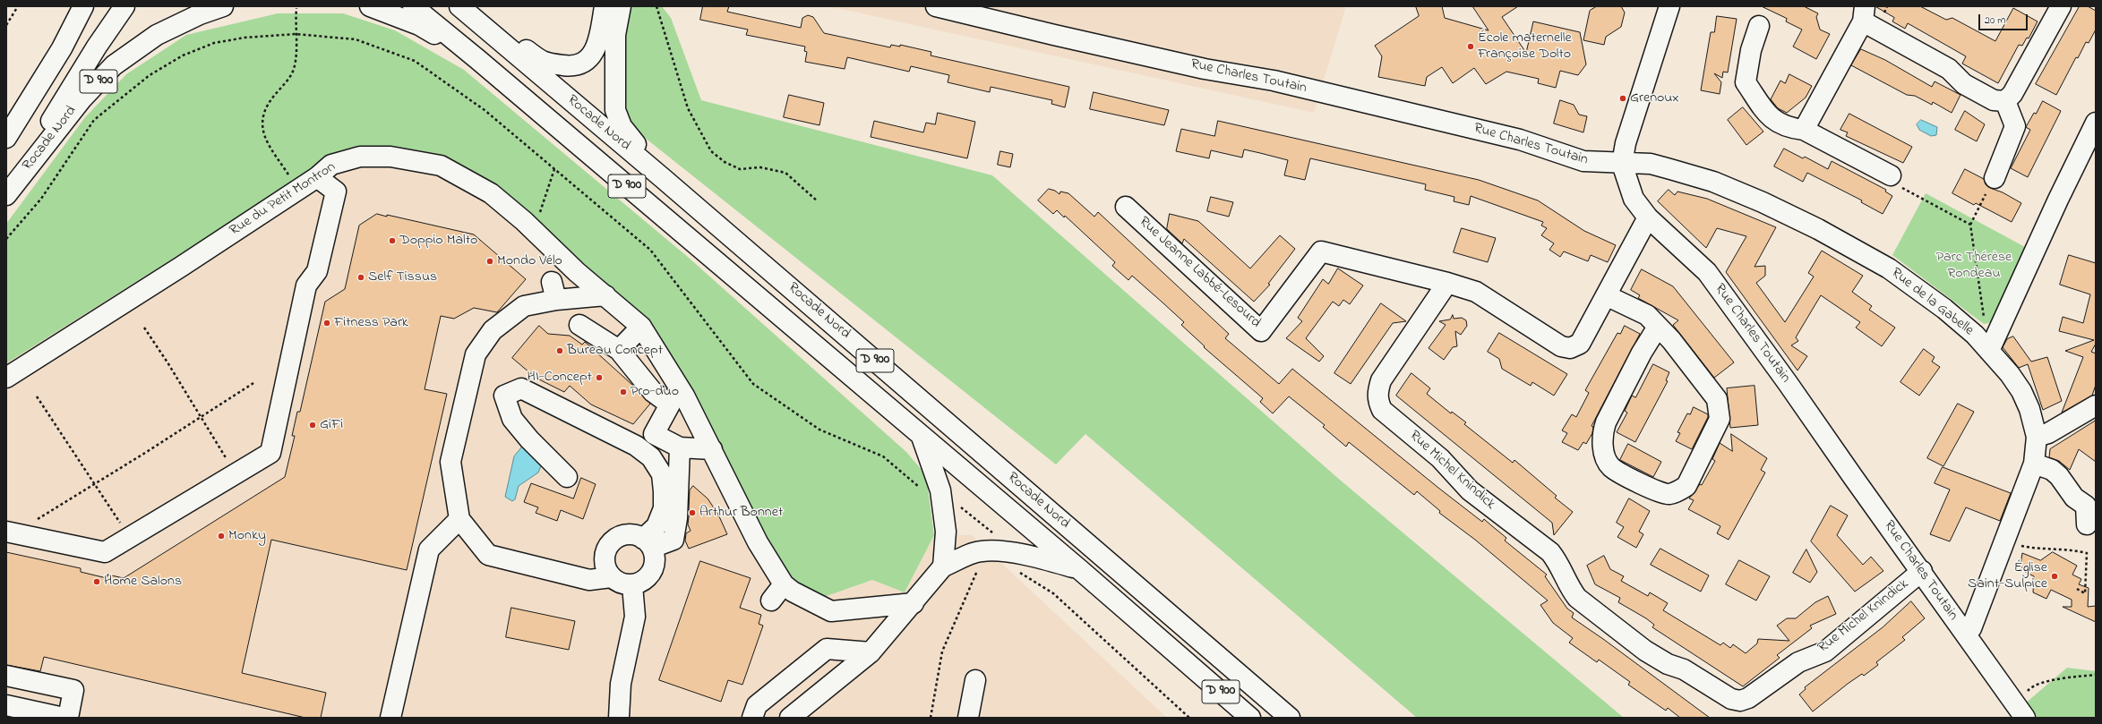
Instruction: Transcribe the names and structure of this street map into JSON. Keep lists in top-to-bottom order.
{
  "streets": {
    "street": [
      "Rue Charles Toutain",
      "D 900",
      "Rocade Nord",
      "Rue du Petit Montron",
      "Rue Jeanne Labbé-Lesourd",
      "Rue de la Gabelle",
      "Rue Michel Knindick"
    ]
  },
  "crossings": [
    ["Rue Charles Toutain", "Rue de la Gabelle"],
    ["Rue Charles Toutain", "Rue Michel Knindick"],
    ["D 900", "Rocade Nord"],
    ["Rue Jeanne Labbé-Lesourd", "Rue Michel Knindick"]
  ],
  "parks": ["Parc Thérèse Rondeau"],
  "places": [
    "École maternelle Françoise Dolto",
    "Grenoux",
    "Doppio Malto",
    "Mondo Vélo",
    "Self Tissus",
    "Fitness Park",
    "Bureau Concept",
    "HI-Concept",
    "Pro-duo",
    "GiFi",
    "Arthur Bonnet",
    "Monky",
    "Église Saint-Sulpice",
    "Home Salons"
  ],
  "scale_bar": "20 m"
}
